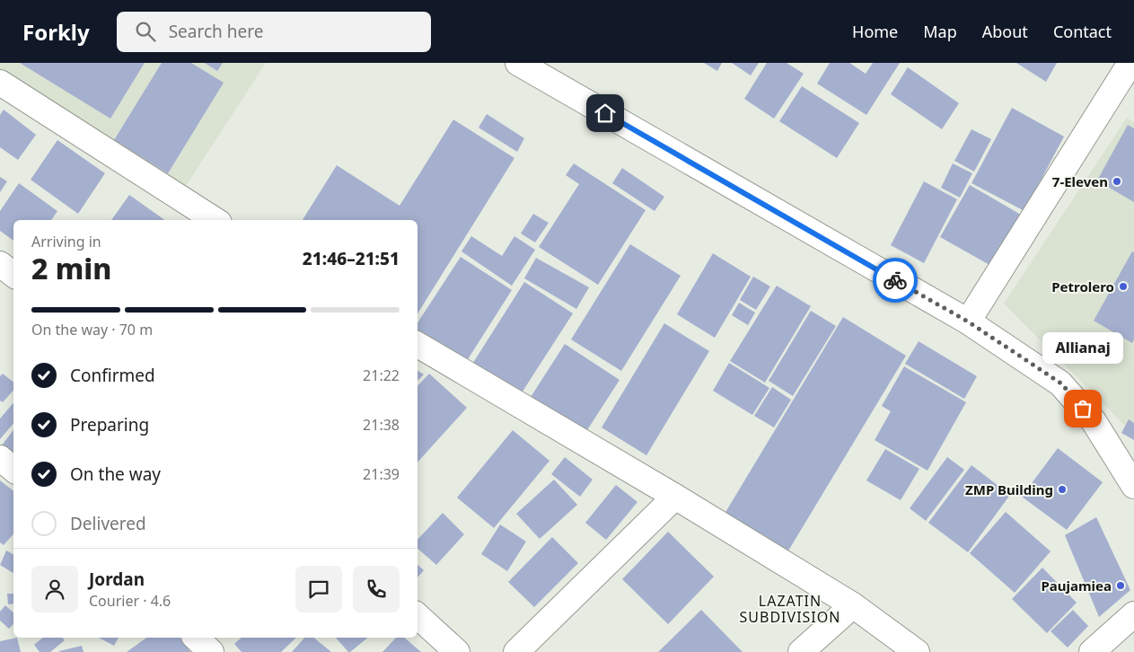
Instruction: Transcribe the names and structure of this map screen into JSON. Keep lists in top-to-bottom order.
{
  "districts": ["LAZATIN SUBDIVISION"],
  "places": [
    "7-Eleven",
    "Petrolero",
    "Allianaj",
    "ZMP Building",
    "Paujamiea"
  ],
  "page": {
    "header": "Forkly",
    "search": "Search here",
    "nav": [
      "Home",
      "Map",
      "About",
      "Contact"
    ],
    "heading": ["2 min", "Arriving in", "21:46–21:51"],
    "panel": ["Jordan", "Courier · 4.6"],
    "bar": "On the way · 70 m",
    "bubble": "Allianaj",
    "list": [
      ["Confirmed", "21:22"],
      ["Preparing", "21:38"],
      ["On the way", "21:39"],
      "Delivered"
    ]
  }
}
